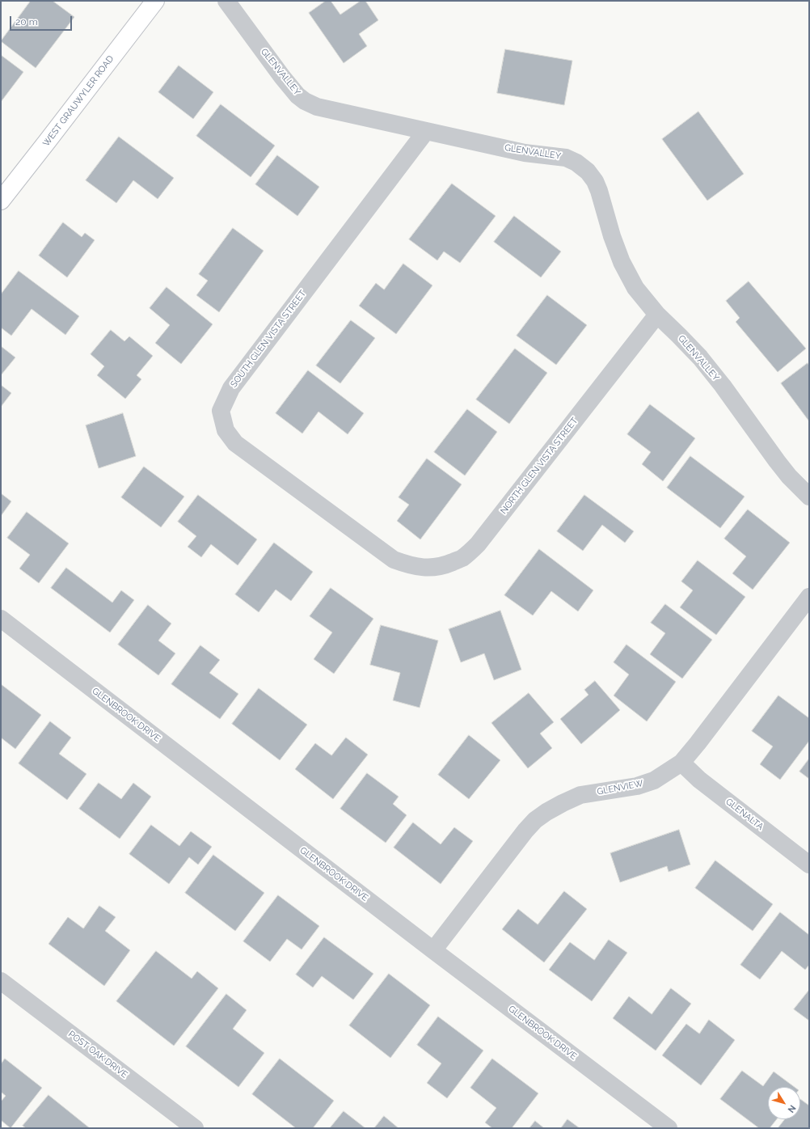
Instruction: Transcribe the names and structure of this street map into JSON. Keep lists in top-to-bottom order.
{
  "streets": {
    "main road": ["WEST GRAUWYLER ROAD"],
    "street": [
      "GLENVALLEY",
      "SOUTH GLEN VISTA STREET",
      "NORTH GLEN VISTA STREET",
      "GLENBROOK DRIVE",
      "GLENVIEW",
      "GLENALTA",
      "POST OAK DRIVE"
    ]
  },
  "crossings": [
    ["GLENVALLEY", "SOUTH GLEN VISTA STREET"],
    ["GLENVALLEY", "NORTH GLEN VISTA STREET"],
    ["SOUTH GLEN VISTA STREET", "NORTH GLEN VISTA STREET"],
    ["GLENBROOK DRIVE", "GLENVIEW"],
    ["GLENVIEW", "GLENALTA"]
  ],
  "scale_bar": "20 m",
  "north": "bottom right"
}
